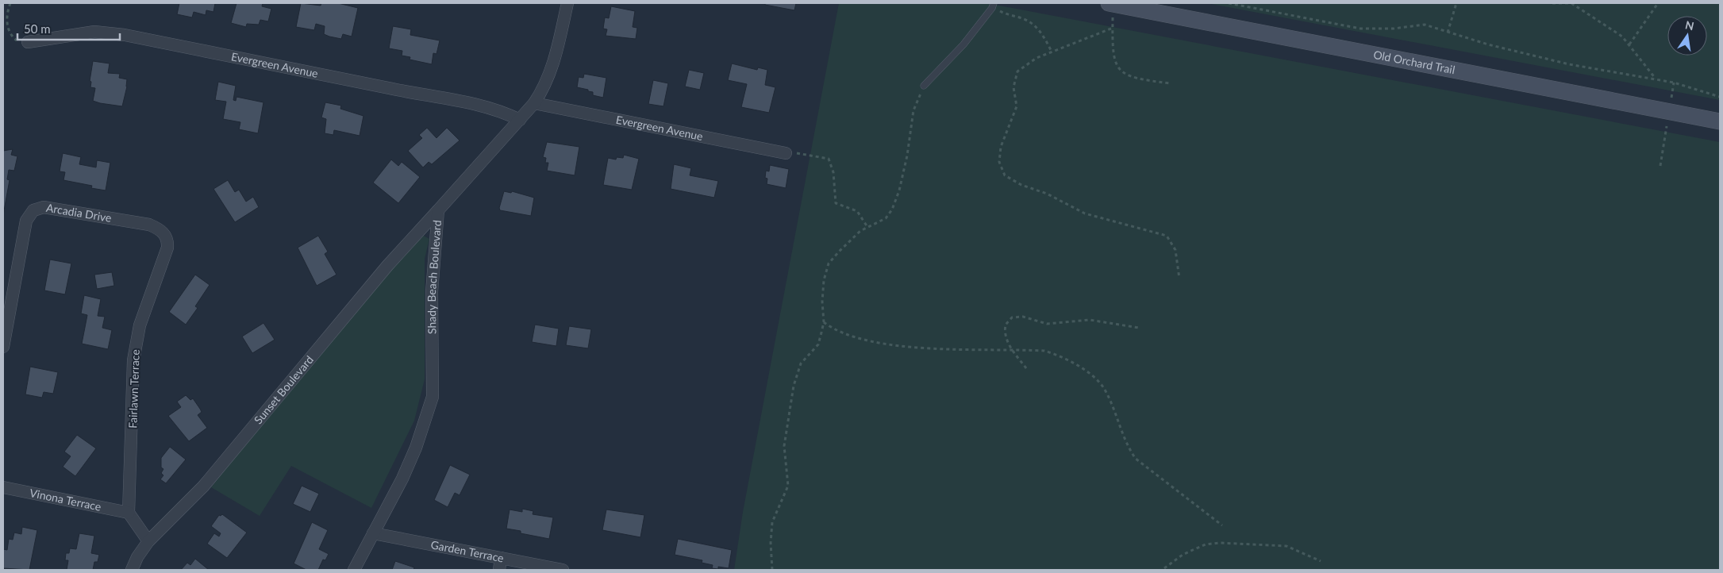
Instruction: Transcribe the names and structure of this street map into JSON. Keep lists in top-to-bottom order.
{
  "streets": {
    "street": [
      "Old Orchard Trail",
      "Evergreen Avenue",
      "Arcadia Drive",
      "Shady Beach Boulevard",
      "Fairlawn Terrace",
      "Sunset Boulevard",
      "Vinona Terrace",
      "Garden Terrace"
    ]
  },
  "crossings": [
    ["Evergreen Avenue", "Shady Beach Boulevard"],
    ["Arcadia Drive", "Fairlawn Terrace"],
    ["Shady Beach Boulevard", "Sunset Boulevard"],
    ["Shady Beach Boulevard", "Garden Terrace"],
    ["Fairlawn Terrace", "Vinona Terrace"]
  ],
  "scale_bar": "50 m",
  "north": "top"
}
